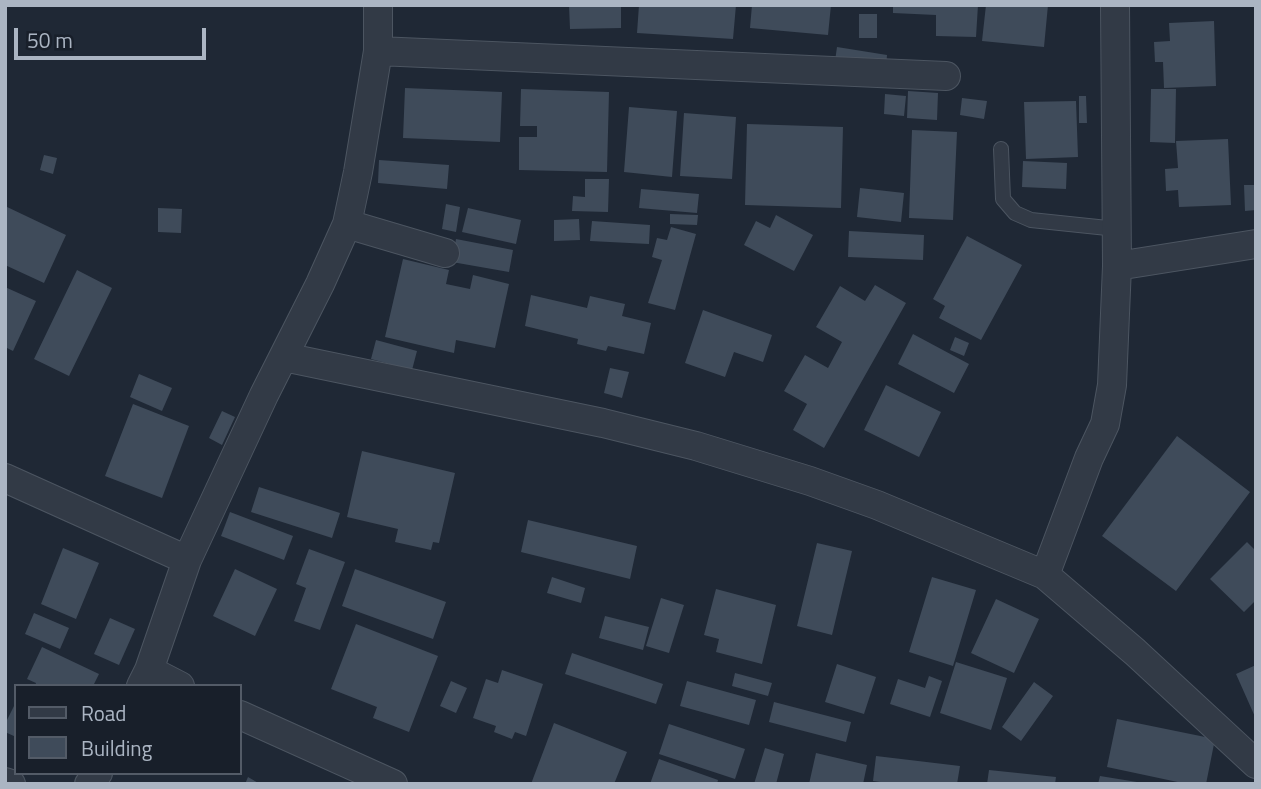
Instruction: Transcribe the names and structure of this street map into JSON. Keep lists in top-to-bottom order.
{
  "legend": ["Road", "Building"],
  "scale_bar": "50 m"
}
